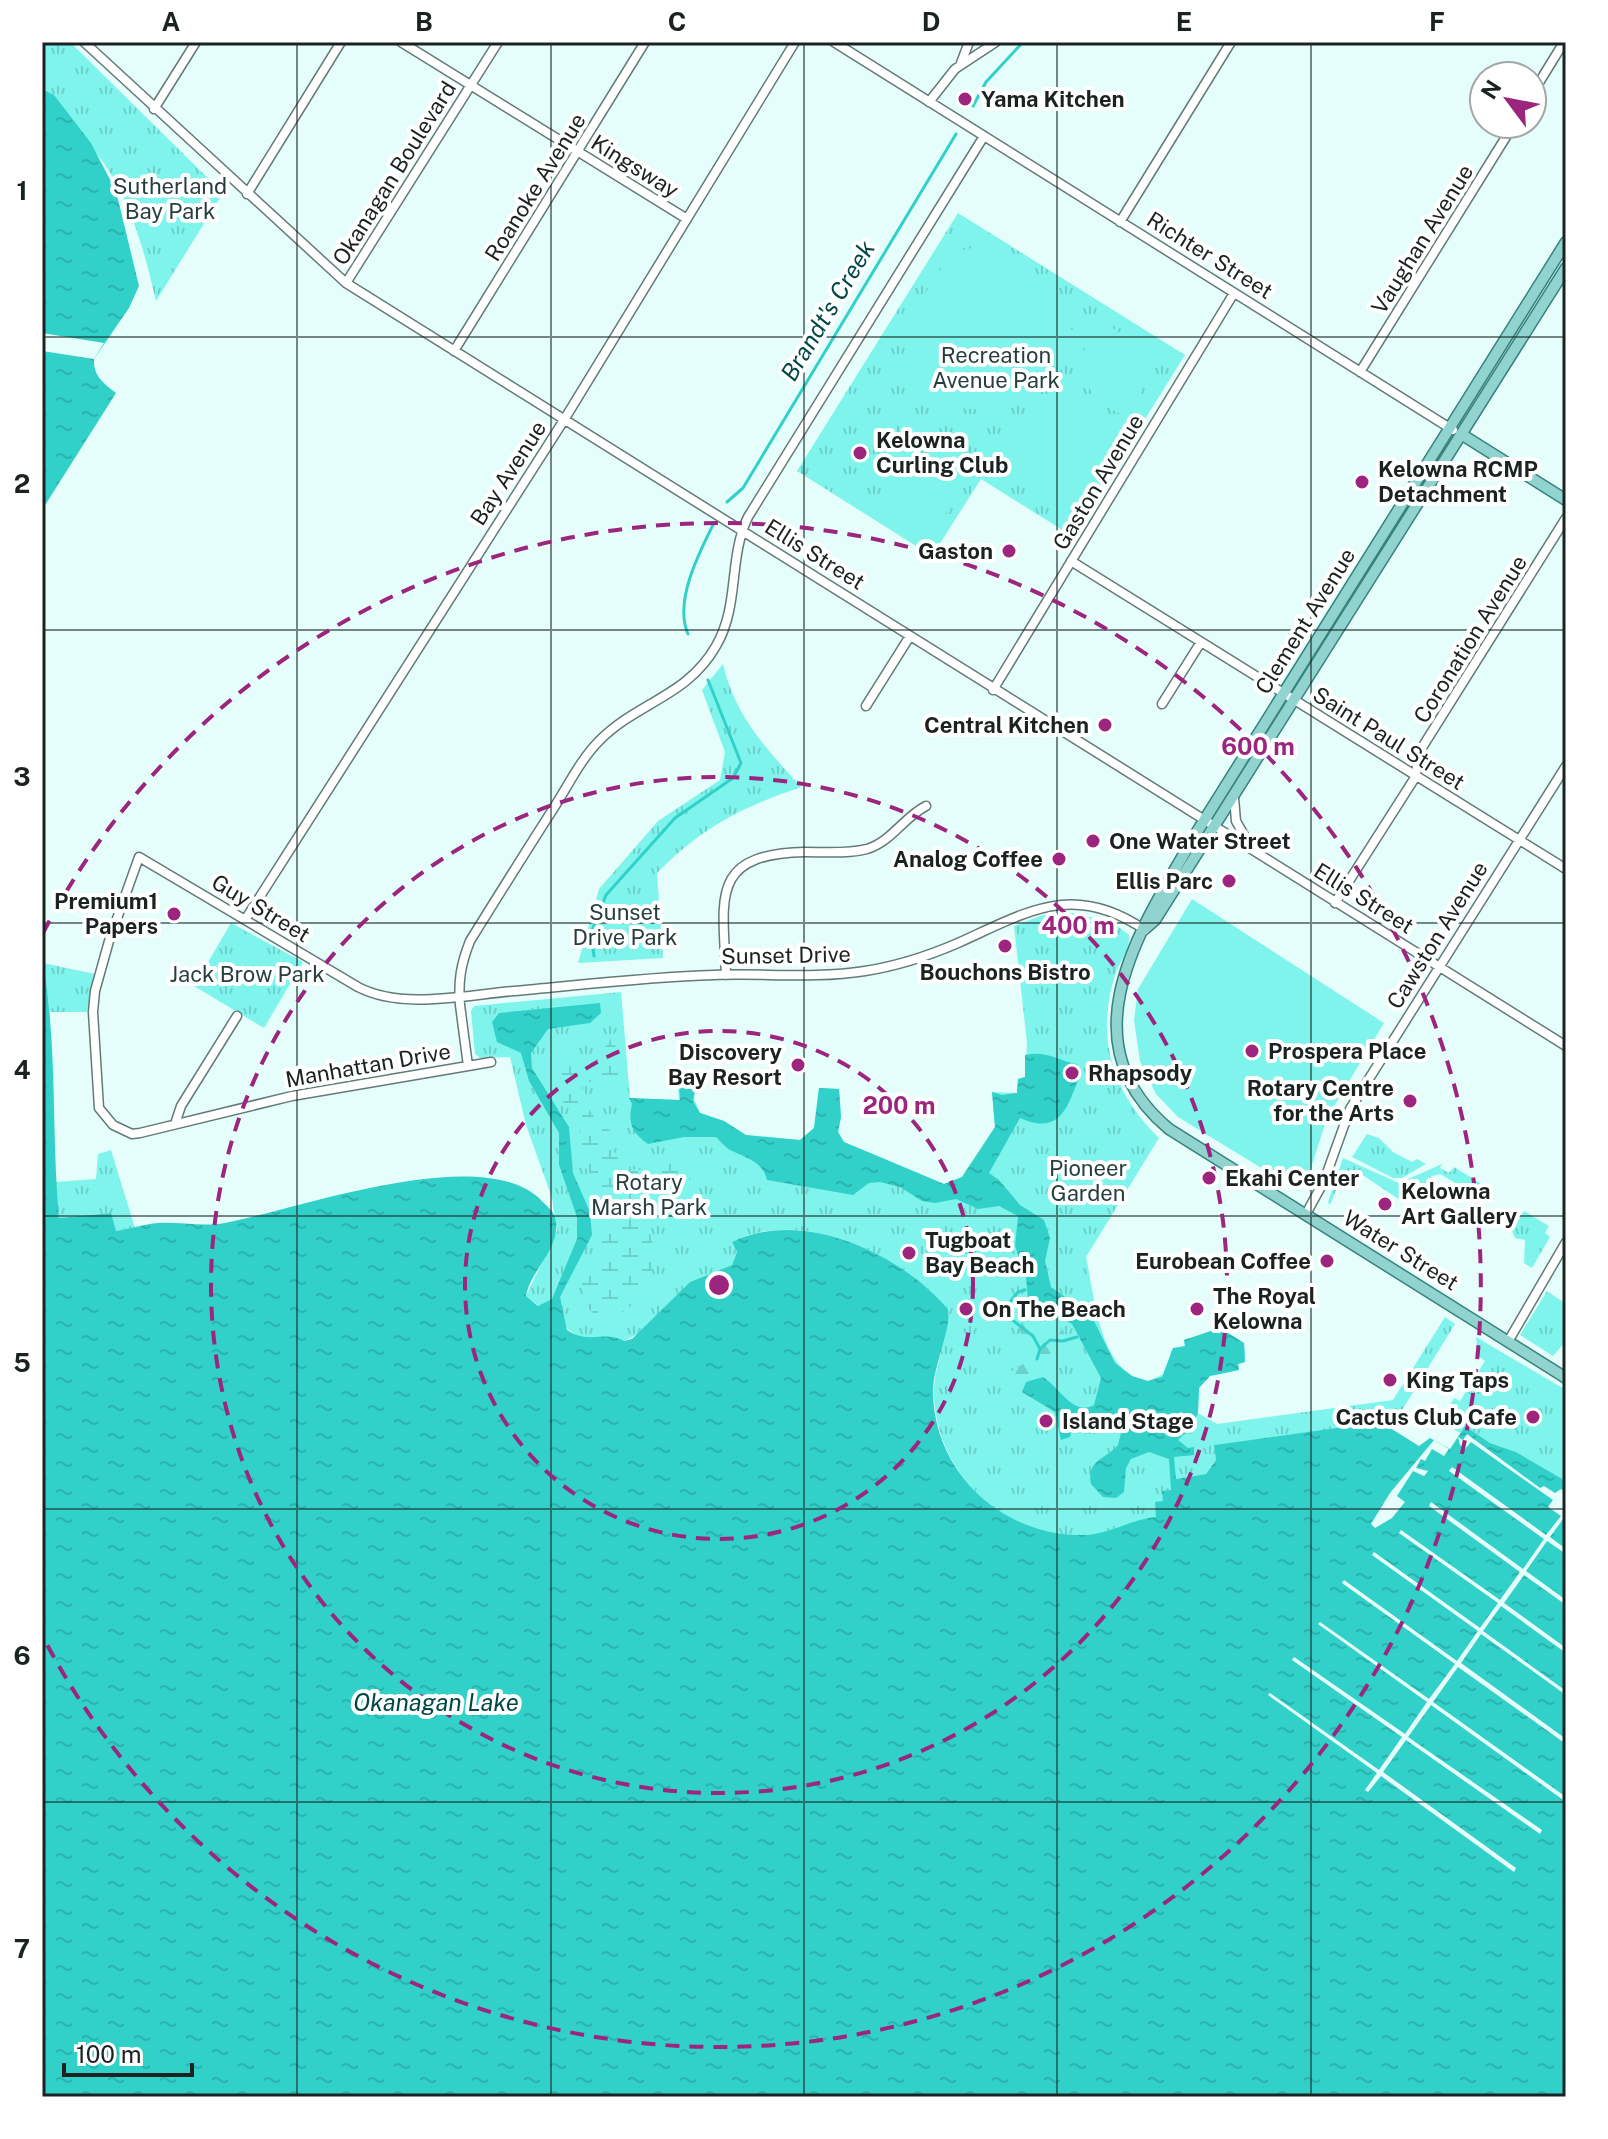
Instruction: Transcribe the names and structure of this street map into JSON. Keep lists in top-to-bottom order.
{
  "streets": {
    "main road": ["Richter Street", "Clement Avenue", "Water Street"],
    "street": [
      "Kingsway",
      "Okanagan Boulevard",
      "Roanoke Avenue",
      "Vaughan Avenue",
      "Bay Avenue",
      "Gaston Avenue",
      "Ellis Street",
      "Coronation Avenue",
      "Saint Paul Street",
      "Guy Street",
      "Cawston Avenue",
      "Sunset Drive",
      "Manhattan Drive"
    ]
  },
  "crossings": [
    ["Kingsway", "Okanagan Boulevard"],
    ["Kingsway", "Roanoke Avenue"],
    ["Kingsway", "Bay Avenue"],
    ["Okanagan Boulevard", "Ellis Street"],
    ["Roanoke Avenue", "Ellis Street"],
    ["Vaughan Avenue", "Richter Street"],
    ["Richter Street", "Gaston Avenue"],
    ["Richter Street", "Clement Avenue"],
    ["Richter Street", "Manhattan Drive"],
    ["Bay Avenue", "Ellis Street"],
    ["Bay Avenue", "Guy Street"],
    ["Gaston Avenue", "Ellis Street"],
    ["Gaston Avenue", "Saint Paul Street"],
    ["Ellis Street", "Clement Avenue"],
    ["Ellis Street", "Coronation Avenue"],
    ["Ellis Street", "Cawston Avenue"],
    ["Ellis Street", "Manhattan Drive"],
    ["Clement Avenue", "Saint Paul Street"],
    ["Clement Avenue", "Sunset Drive"],
    ["Clement Avenue", "Water Street"],
    ["Coronation Avenue", "Saint Paul Street"],
    ["Saint Paul Street", "Cawston Avenue"],
    ["Guy Street", "Sunset Drive"],
    ["Guy Street", "Manhattan Drive"],
    ["Cawston Avenue", "Water Street"],
    ["Sunset Drive", "Manhattan Drive"],
    ["Sunset Drive", "Water Street"]
  ],
  "water": ["Brandt's Creek", "Okanagan Lake"],
  "parks": [
    "Sutherland Bay Park",
    "Recreation Avenue Park",
    "Sunset Drive Park",
    "Jack Brow Park",
    "Pioneer Garden",
    "Rotary Marsh Park"
  ],
  "places": [
    "Yama Kitchen",
    "Kelowna Curling Club",
    "Kelowna RCMP Detachment",
    "Gaston",
    "Central Kitchen",
    "One Water Street",
    "Analog Coffee",
    "Ellis Parc",
    "Premium1 Papers",
    "Bouchons Bistro",
    "Prospera Place",
    "Discovery Bay Resort",
    "Rhapsody",
    "Rotary Centre for the Arts",
    "Ekahi Center",
    "Kelowna Art Gallery",
    "Tugboat Bay Beach",
    "Eurobean Coffee",
    "On The Beach",
    "The Royal Kelowna",
    "King Taps",
    "Cactus Club Cafe",
    "Island Stage"
  ],
  "scale_bar": "100 m",
  "north": "top left",
  "grid": {
    "columns": [
      "A",
      "B",
      "C",
      "D",
      "E",
      "F"
    ],
    "rows": [
      "1",
      "2",
      "3",
      "4",
      "5",
      "6",
      "7"
    ]
  },
  "rings": ["600 m", "400 m", "200 m"]
}
